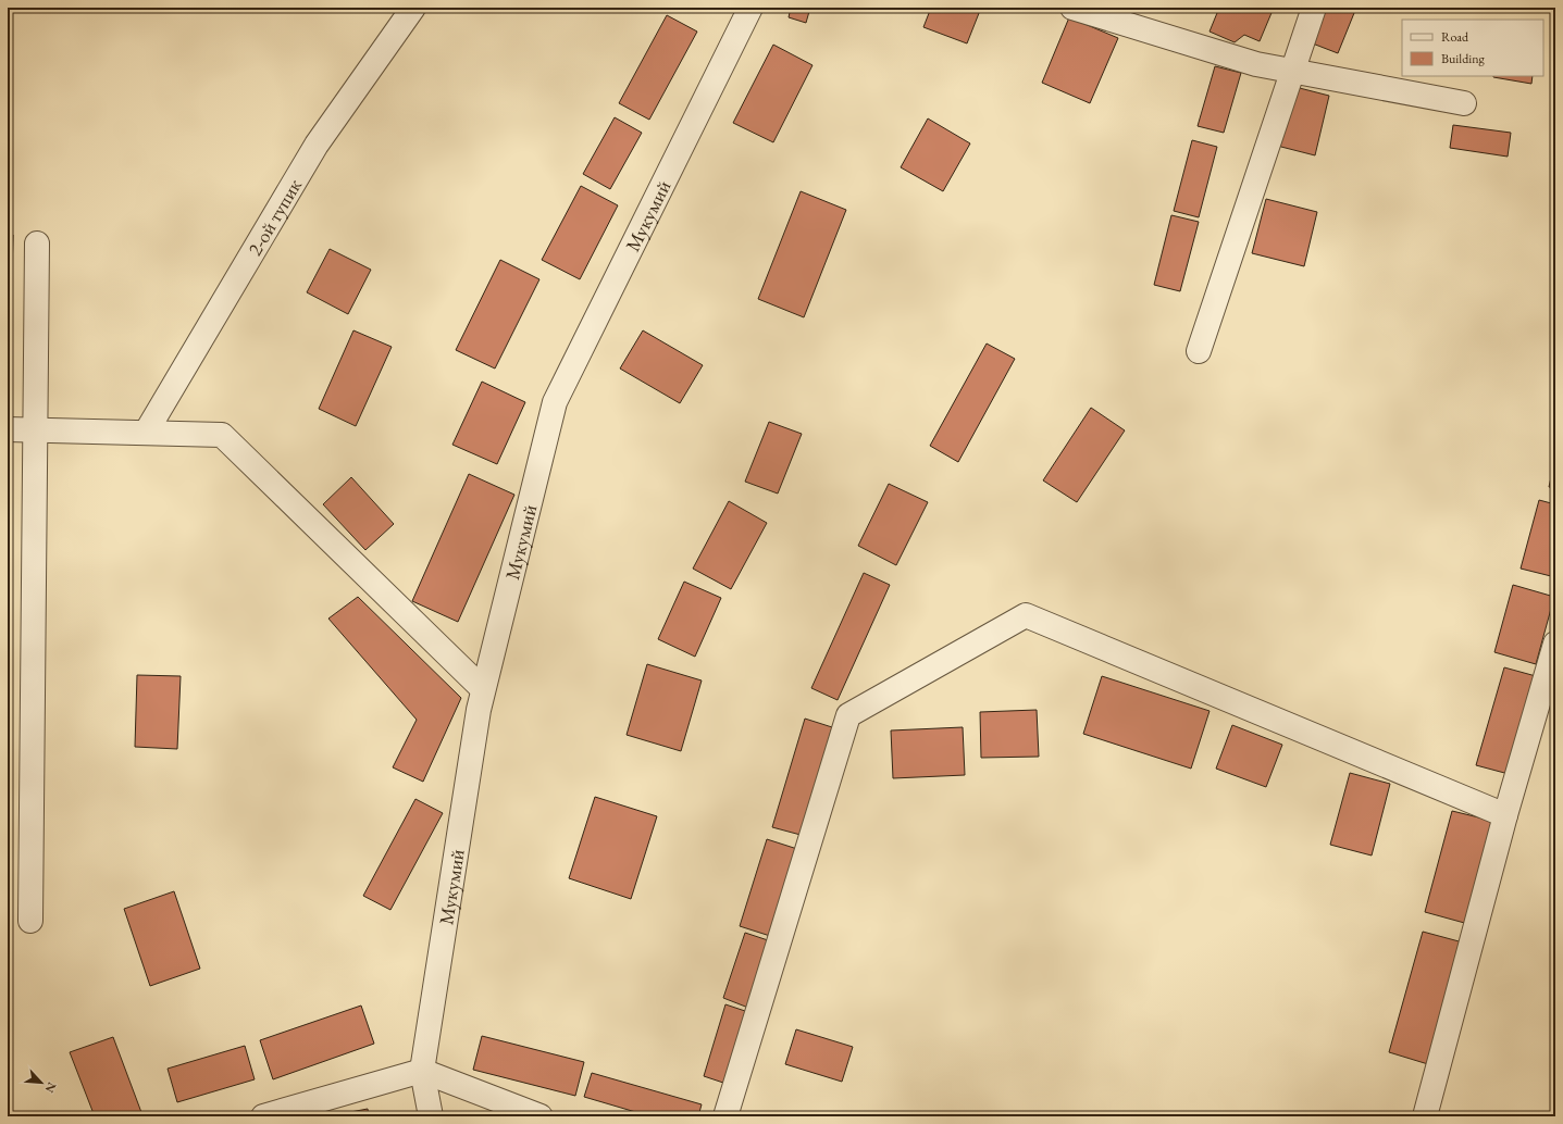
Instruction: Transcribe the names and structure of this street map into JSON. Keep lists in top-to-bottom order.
{
  "streets": {
    "street": ["2-ой тупик", "Мукумий"]
  },
  "legend": ["Road", "Building"],
  "north": "bottom right"
}
